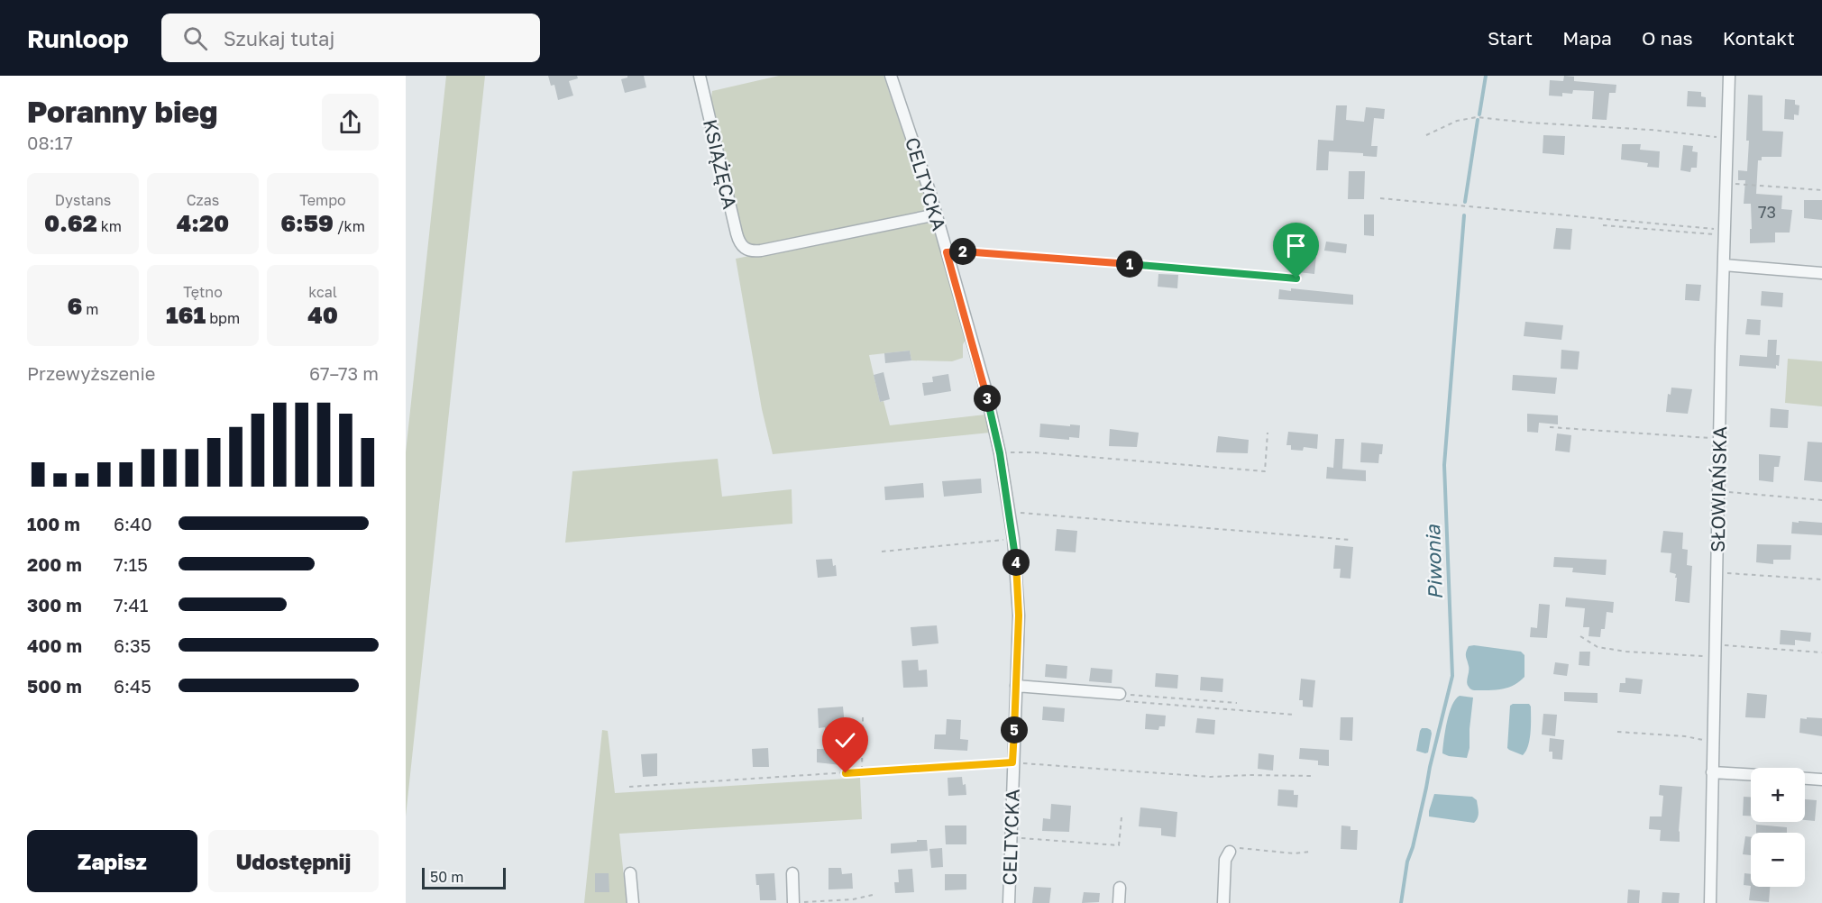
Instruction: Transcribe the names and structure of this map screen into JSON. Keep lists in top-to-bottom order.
{
  "streets": {
    "street": ["KSIĄŻĘCA", "CELTYCKA", "SŁOWIAŃSKA"]
  },
  "crossings": [
    ["KSIĄŻĘCA", "CELTYCKA"]
  ],
  "water": ["Piwonia"],
  "house_numbers": ["73"],
  "scale_bar": "50 m",
  "page": {
    "header": "Runloop",
    "search": "Szukaj tutaj",
    "nav": [
      "Start",
      "Mapa",
      "O nas",
      "Kontakt"
    ],
    "heading": ["Poranny bieg", "08:17"],
    "stats": [
      ["Dystans", "0.62 km"],
      ["Czas", "4:20"],
      ["Tempo", "6:59 /km"],
      ["6 m"],
      ["Tętno", "161 bpm"],
      ["kcal", "40"]
    ],
    "pins": [
      "2",
      "1",
      "3",
      "4",
      "5"
    ],
    "chart": ["Przewyższenie", "67–73 m"],
    "list": [
      {
        "name": "100 m",
        "note": "6:40"
      },
      {
        "name": "200 m",
        "note": "7:15"
      },
      {
        "name": "300 m",
        "note": "7:41"
      },
      {
        "name": "400 m",
        "note": "6:35"
      },
      {
        "name": "500 m",
        "note": "6:45"
      }
    ],
    "map_buttons": ["+", "−"],
    "buttons": ["Zapisz", "Udostępnij"],
    "scale": "50 m"
  }
}
